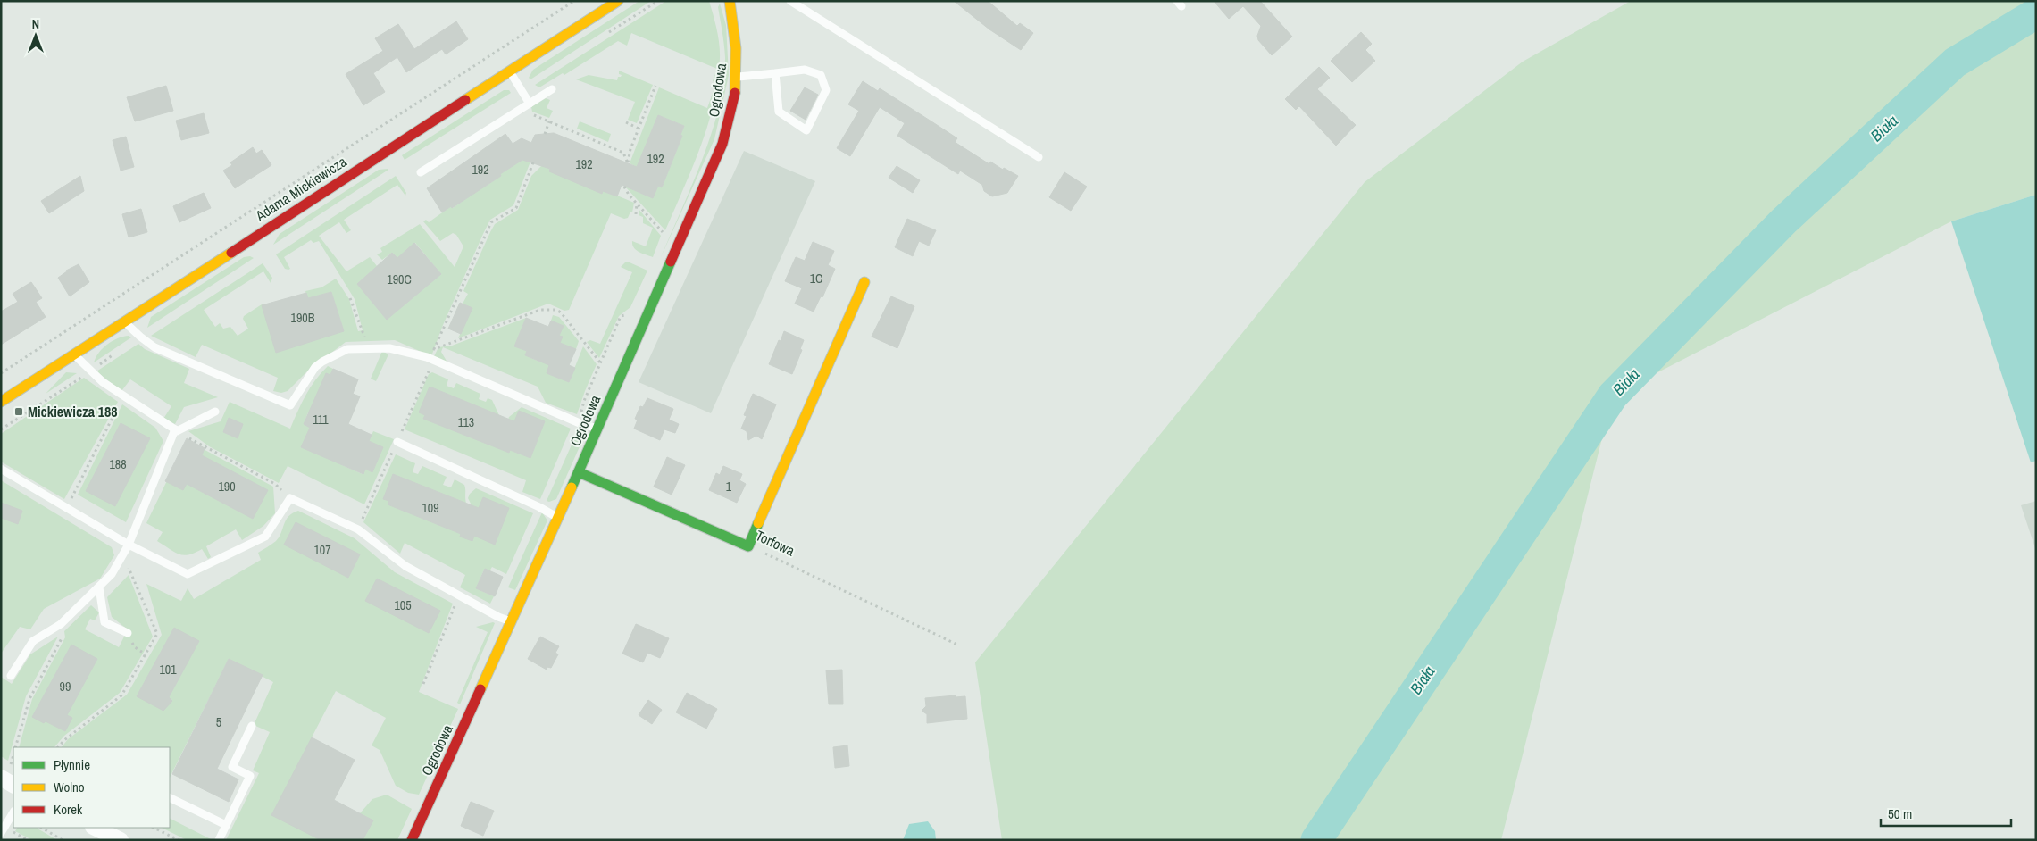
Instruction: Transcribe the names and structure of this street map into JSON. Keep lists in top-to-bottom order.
{
  "streets": {
    "street": ["Ogrodowa", "Adama Mickiewicza", "Torfowa"]
  },
  "crossings": [
    ["Ogrodowa", "Torfowa"]
  ],
  "water": ["Biała"],
  "places": {
    "transit": ["Mickiewicza 188"]
  },
  "house_numbers": [
    "192",
    "192",
    "192",
    "1C",
    "190C",
    "190B",
    "111",
    "113",
    "188",
    "190",
    "1",
    "109",
    "107",
    "105",
    "101",
    "99",
    "5"
  ],
  "legend": ["Płynnie", "Wolno", "Korek"],
  "scale_bar": "50 m",
  "north": "top"
}
